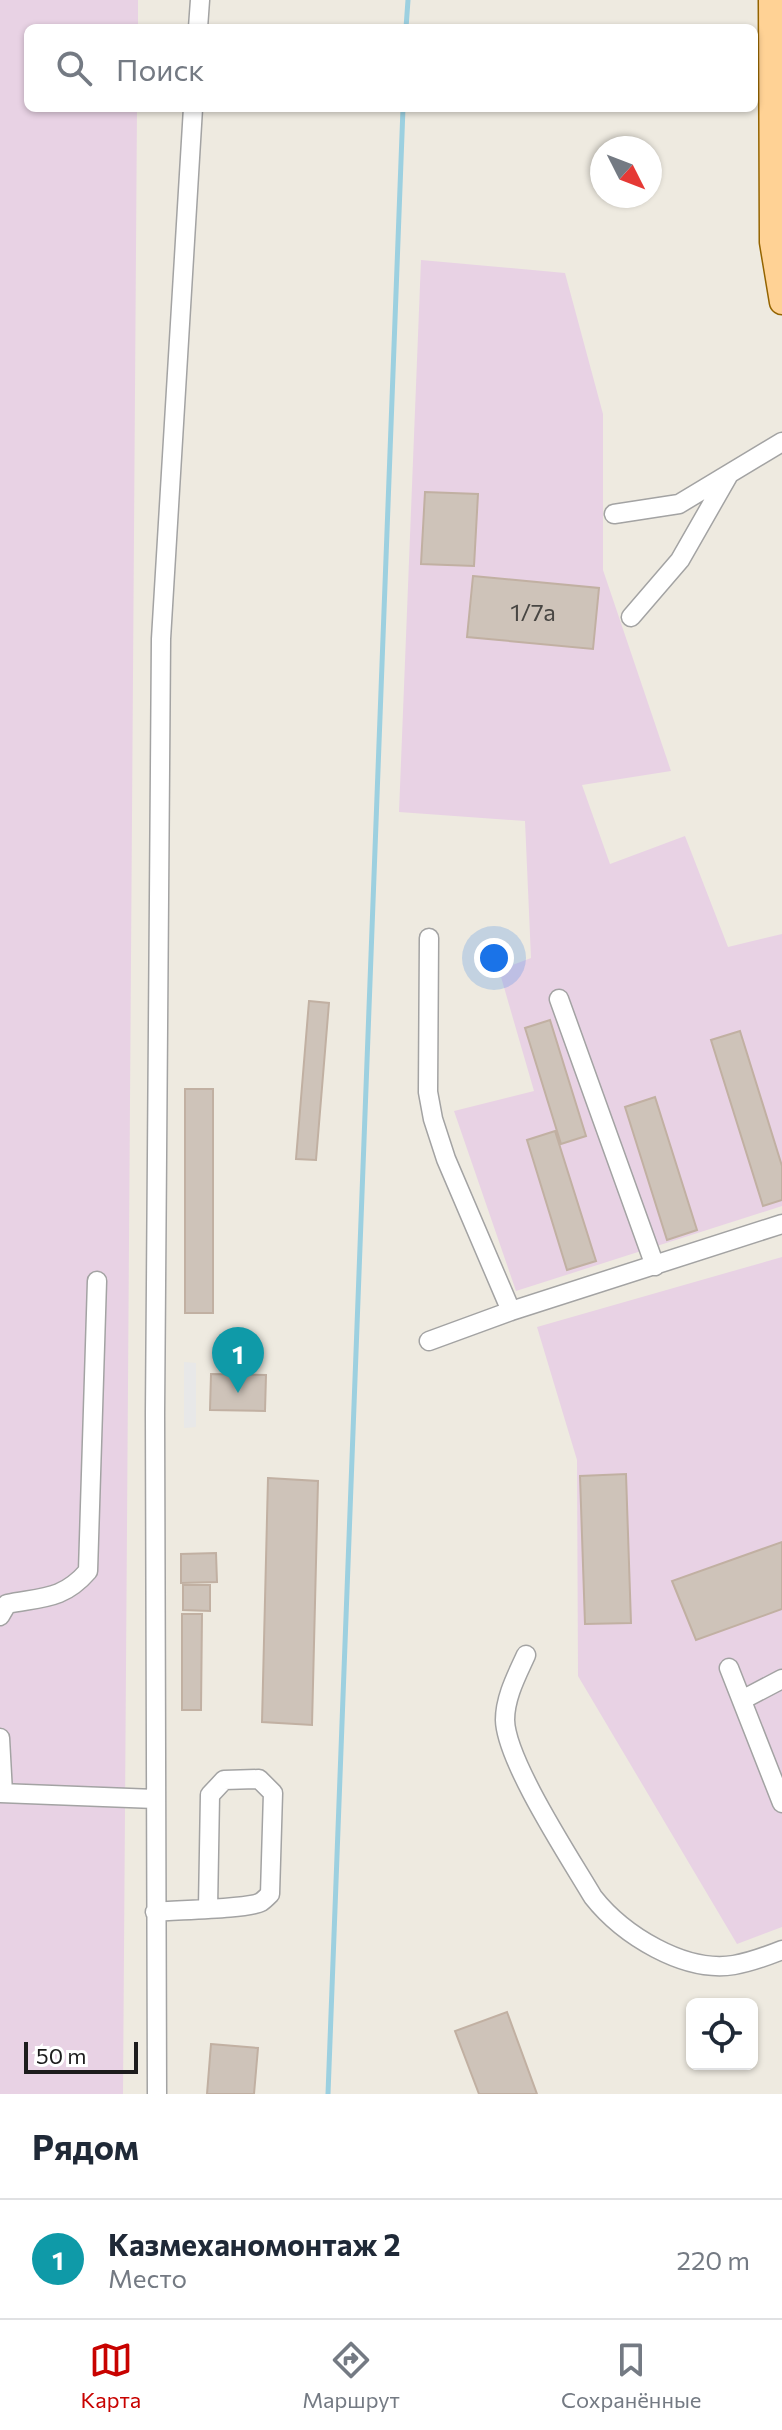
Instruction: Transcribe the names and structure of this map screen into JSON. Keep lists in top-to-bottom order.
{
  "house_numbers": ["1/7а"],
  "scale_bar": "50 m",
  "north": "bottom right",
  "page": {
    "search": "Поиск",
    "pins": "1",
    "scale": "50 m",
    "heading": "Рядом",
    "list": [
      {
        "mark": "1",
        "name": "Казмеханомонтаж 2",
        "note": "Место",
        "value": "220 m"
      }
    ],
    "nav": ["Карта", "Маршрут", "Сохранённые"]
  }
}
